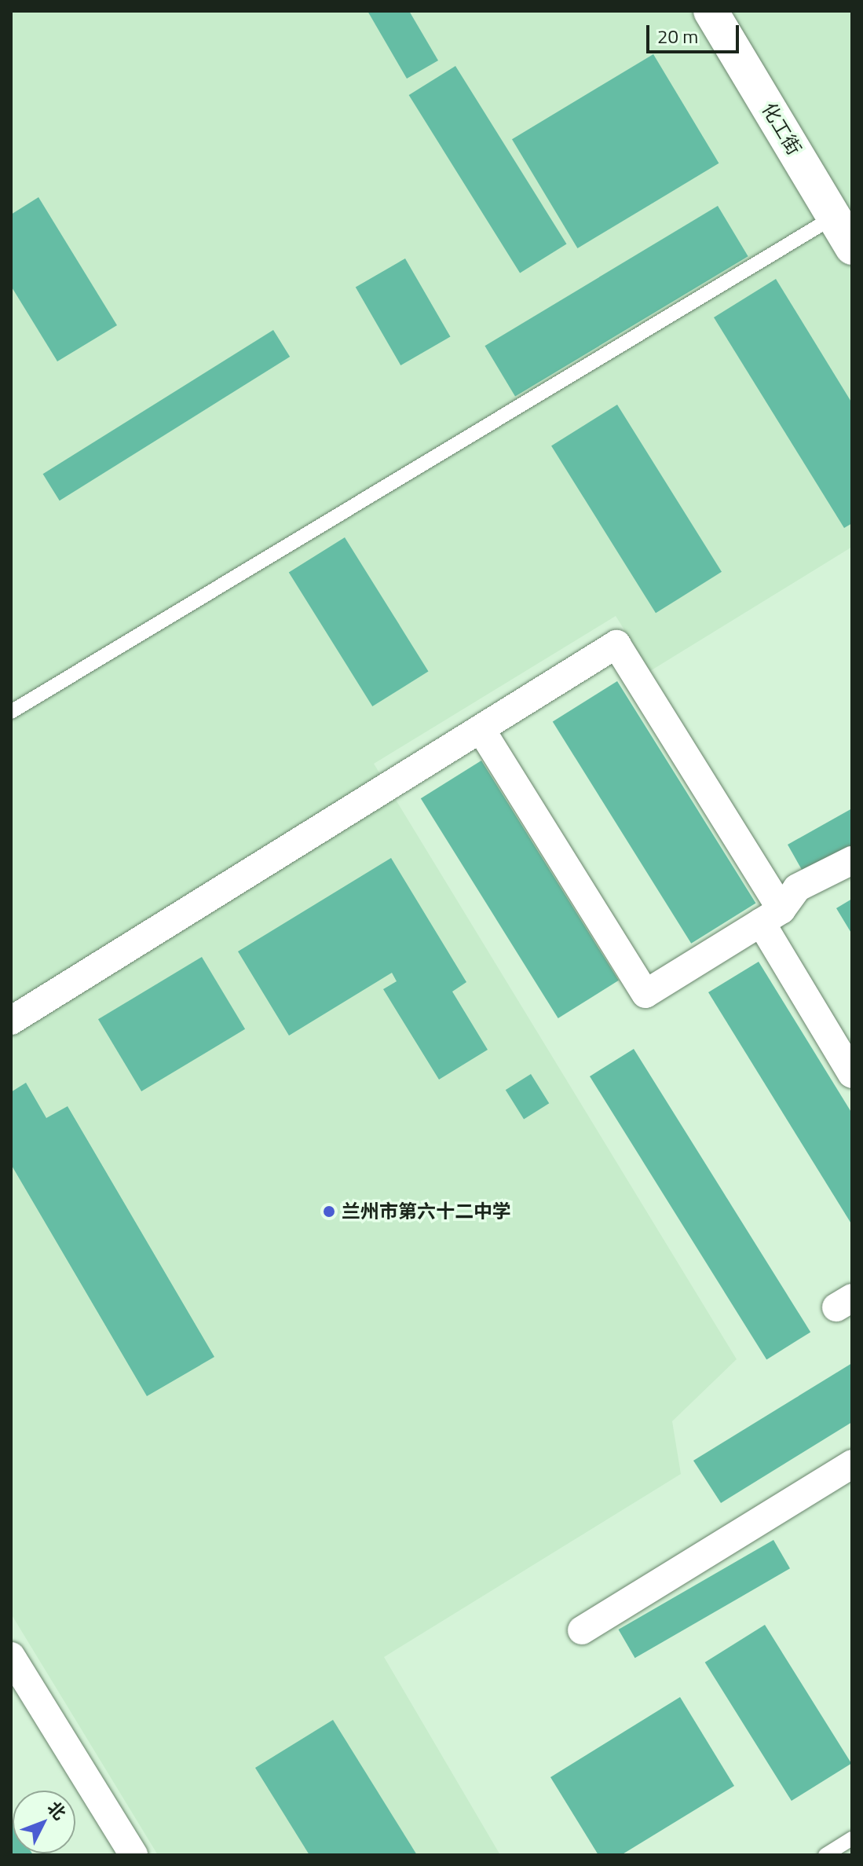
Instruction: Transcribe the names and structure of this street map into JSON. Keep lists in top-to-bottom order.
{
  "streets": {
    "street": ["化工街"]
  },
  "places": ["兰州市第六十二中学"],
  "scale_bar": "20 m",
  "north": "top right"
}
